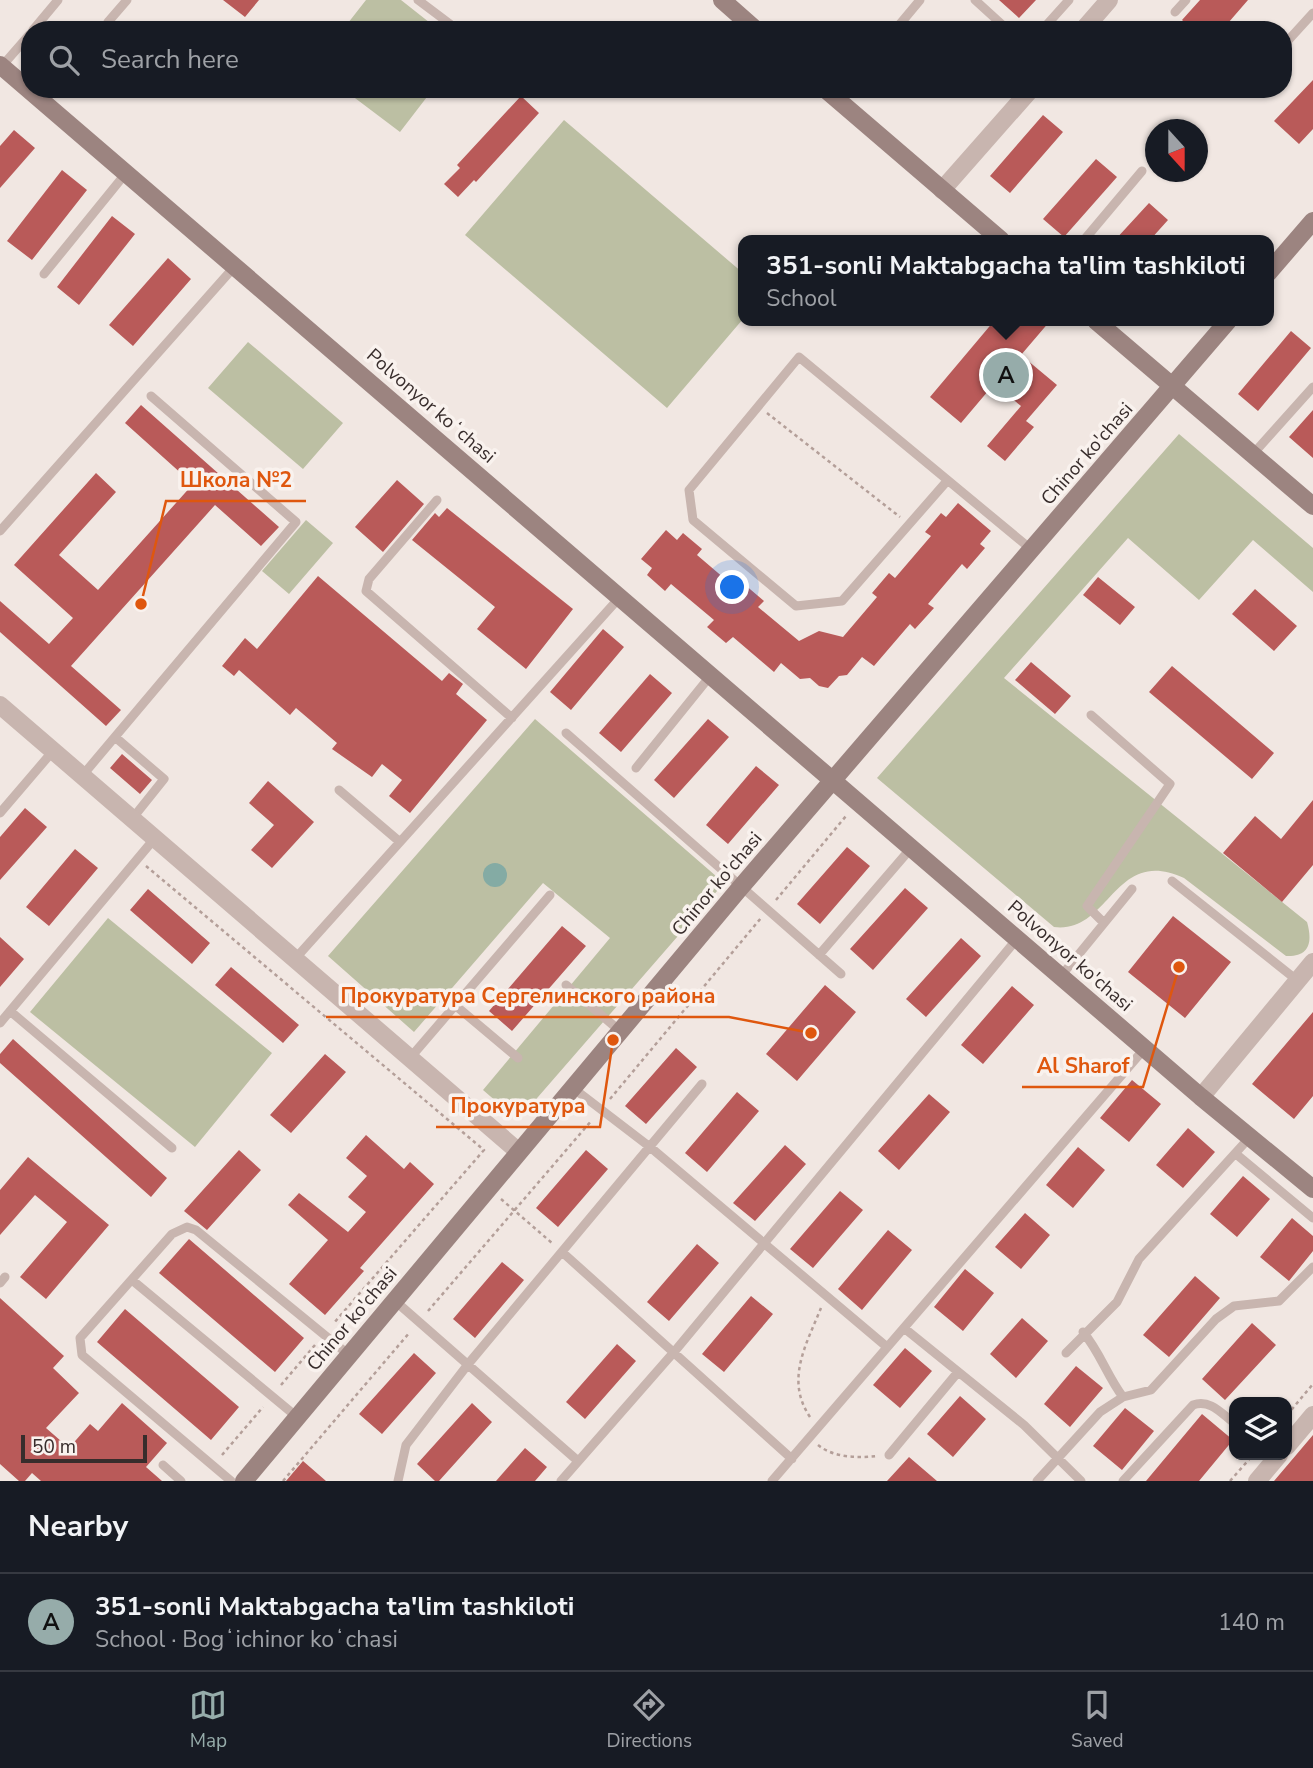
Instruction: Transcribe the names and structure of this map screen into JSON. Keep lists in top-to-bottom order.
{
  "streets": {
    "street": ["Polvonyor koʻchasi", "Chinor ko'chasi", "Polvonyor ko'chasi"]
  },
  "crossings": [
    ["Polvonyor koʻchasi", "Chinor ko'chasi"],
    ["Polvonyor koʻchasi", "Polvonyor ko'chasi"],
    ["Chinor ko'chasi", "Polvonyor ko'chasi"]
  ],
  "places": [
    "Школа №2",
    "Al Sharof",
    "Прокуратура Сергелинского района",
    "Прокуратура"
  ],
  "scale_bar": "50 m",
  "north": "bottom",
  "page": {
    "search": "Search here",
    "popup": ["351-sonli Maktabgacha ta'lim tashkiloti", "School"],
    "pins": "A",
    "scale": "50 m",
    "heading": "Nearby",
    "list": [
      {
        "mark": "A",
        "name": "351-sonli Maktabgacha ta'lim tashkiloti",
        "note": "School · Bogʻichinor koʻchasi",
        "value": "140 m"
      }
    ],
    "nav": ["Map", "Directions", "Saved"]
  }
}
